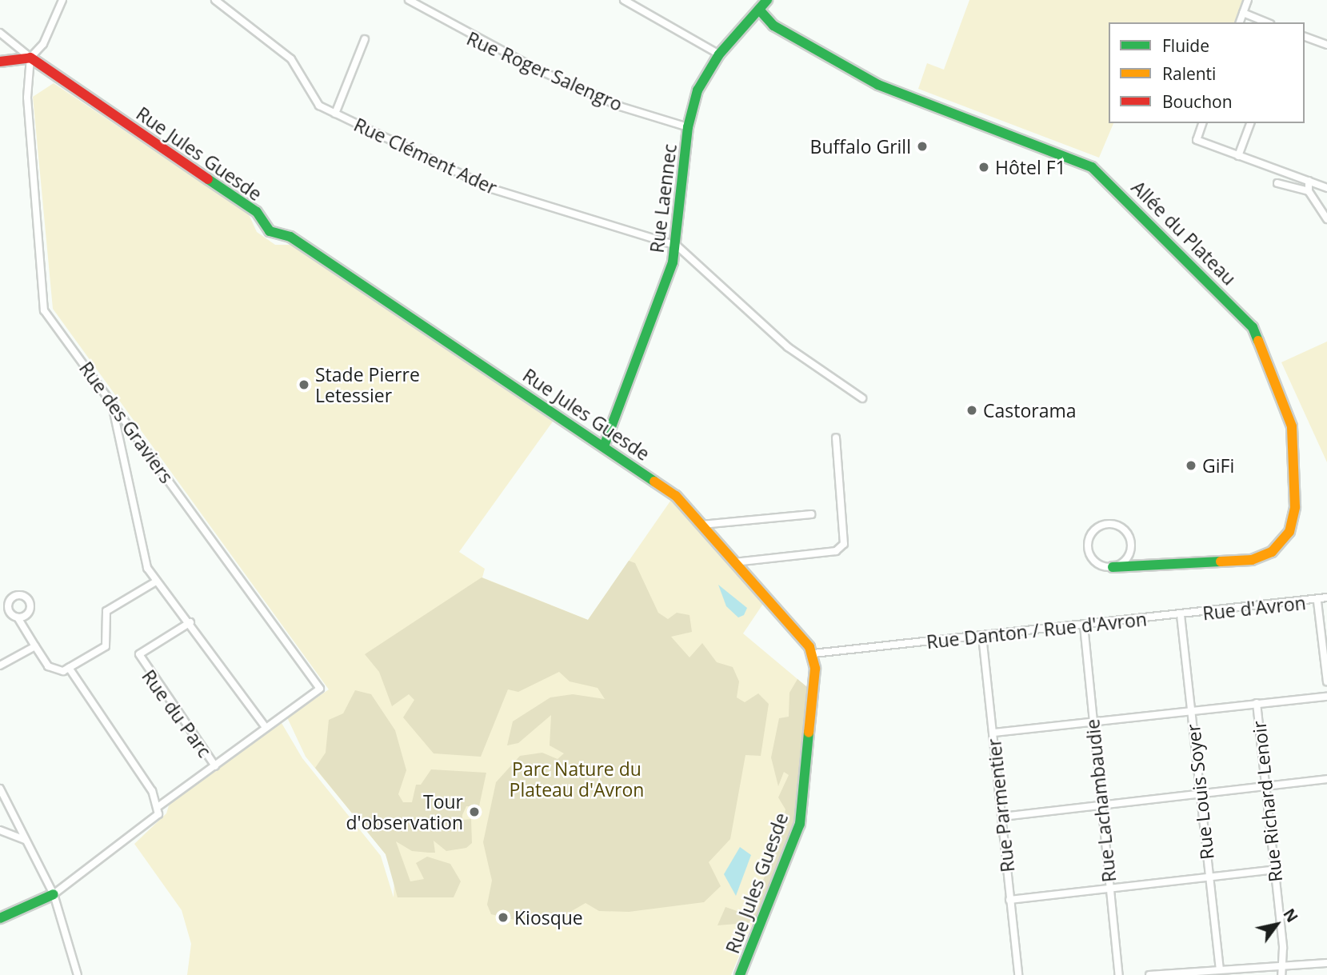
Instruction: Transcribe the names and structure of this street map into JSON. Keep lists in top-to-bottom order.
{
  "streets": {
    "street": [
      "Rue Roger Salengro",
      "Rue Jules Guesde",
      "Rue Clément Ader",
      "Rue Laennec",
      "Allée du Plateau",
      "Rue des Graviers",
      "Rue d'Avron",
      "Rue Danton / Rue d'Avron",
      "Rue du Parc",
      "Rue Louis Soyer",
      "Rue Lachambaudie",
      "Rue Richard Lenoir",
      "Rue Parmentier"
    ]
  },
  "crossings": [
    ["Rue Roger Salengro", "Rue Laennec"],
    ["Rue Jules Guesde", "Rue Laennec"],
    ["Rue Jules Guesde", "Rue des Graviers"],
    ["Rue Jules Guesde", "Rue Danton / Rue d'Avron"],
    ["Rue Clément Ader", "Rue Laennec"],
    ["Rue Laennec", "Allée du Plateau"],
    ["Rue d'Avron", "Rue Danton / Rue d'Avron"],
    ["Rue d'Avron", "Rue Louis Soyer"],
    ["Rue Danton / Rue d'Avron", "Rue Louis Soyer"],
    ["Rue Danton / Rue d'Avron", "Rue Lachambaudie"],
    ["Rue Danton / Rue d'Avron", "Rue Parmentier"]
  ],
  "parks": ["Parc Nature du Plateau d'Avron"],
  "places": [
    "Buffalo Grill",
    "Hôtel F1",
    "Stade Pierre Letessier",
    "Castorama",
    "GiFi",
    "Tour d'observation",
    "Kiosque"
  ],
  "legend": ["Fluide", "Ralenti", "Bouchon"],
  "north": "top right"
}
